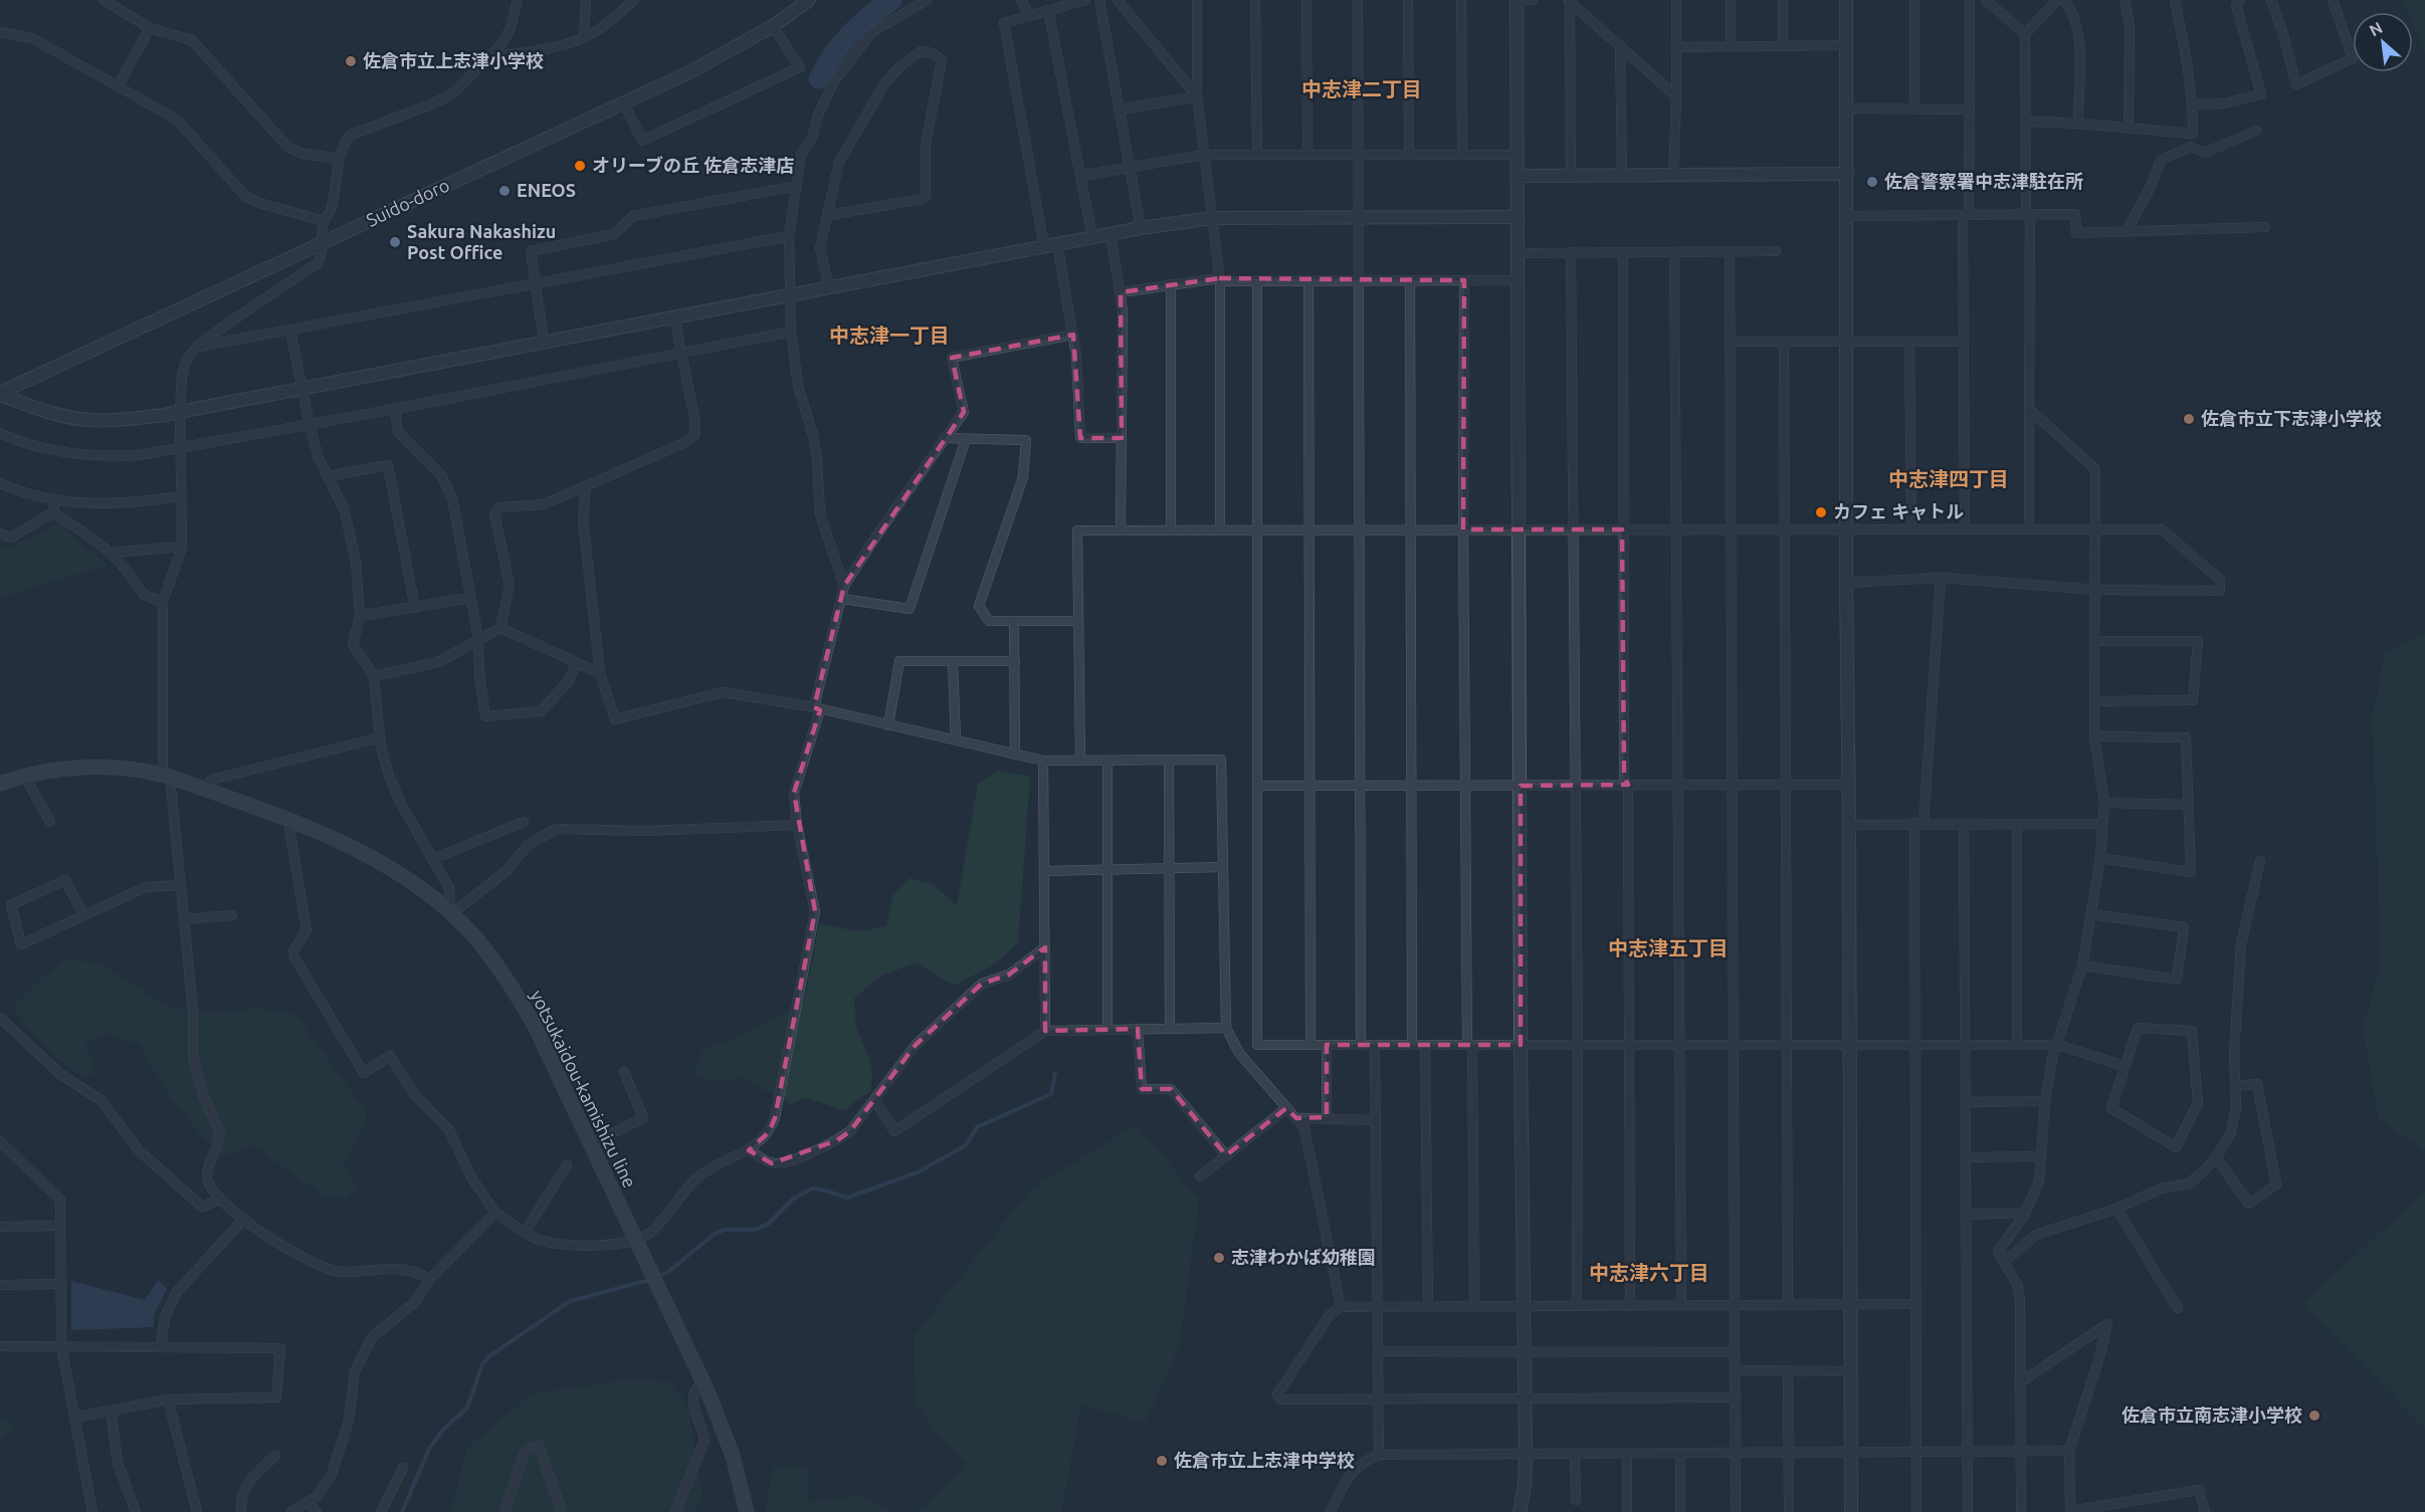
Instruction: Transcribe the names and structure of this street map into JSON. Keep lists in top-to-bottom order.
{
  "streets": {
    "main road": ["yotsukaidou-kamishizu line"],
    "street": ["Suido-doro"]
  },
  "districts": [
    "中志津二丁目",
    "中志津一丁目",
    "中志津四丁目",
    "中志津五丁目",
    "中志津六丁目"
  ],
  "places": [
    "佐倉市立上志津小学校",
    "オリーブの丘 佐倉志津店",
    "佐倉警察署中志津駐在所",
    "ENEOS",
    "Sakura Nakashizu Post Office",
    "佐倉市立下志津小学校",
    "カフェ キャトル",
    "志津わかば幼稚園",
    "佐倉市立南志津小学校",
    "佐倉市立上志津中学校"
  ],
  "north": "top left"
}
